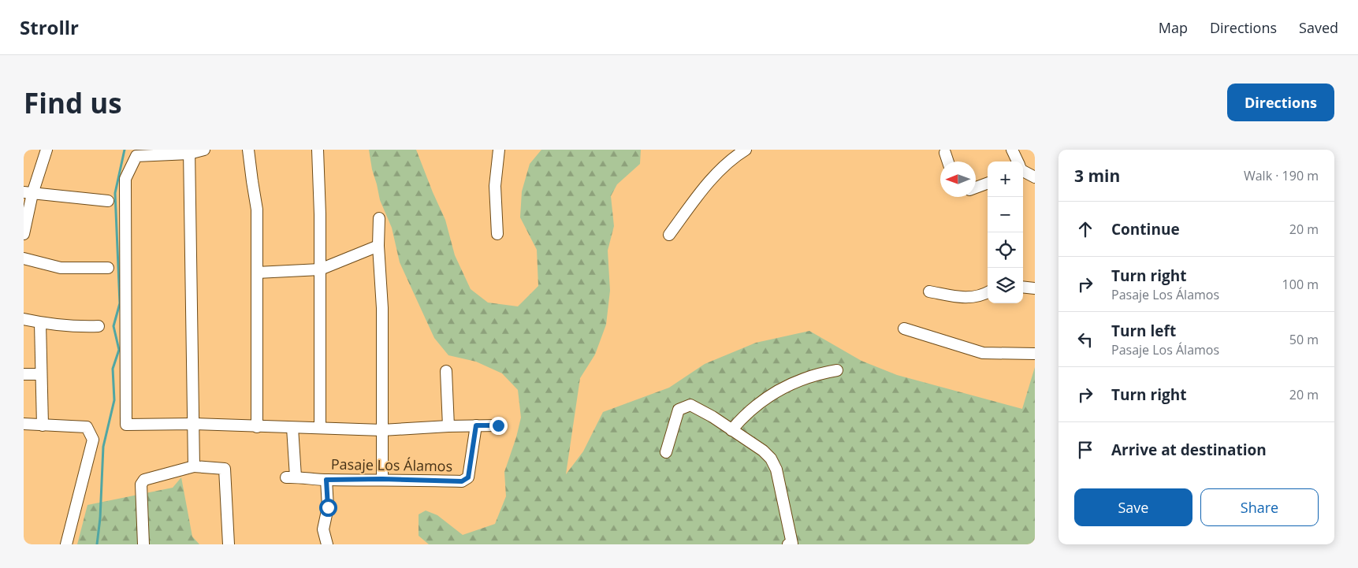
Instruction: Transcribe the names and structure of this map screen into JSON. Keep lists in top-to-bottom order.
{
  "streets": {
    "street": ["Pasaje Los Álamos"]
  },
  "north": "left",
  "page": {
    "header": "Strollr",
    "nav": ["Map", "Directions", "Saved"],
    "buttons": [
      "Directions",
      ["Save", "Share"]
    ],
    "title": "Find us",
    "heading": ["3 min", "Walk · 190 m"],
    "map_buttons": ["+", "−"],
    "list": [
      ["Continue", "20 m"],
      ["Turn right", "Pasaje Los Álamos", "100 m"],
      ["Turn left", "Pasaje Los Álamos", "50 m"],
      ["Turn right", "20 m"],
      "Arrive at destination"
    ]
  }
}
